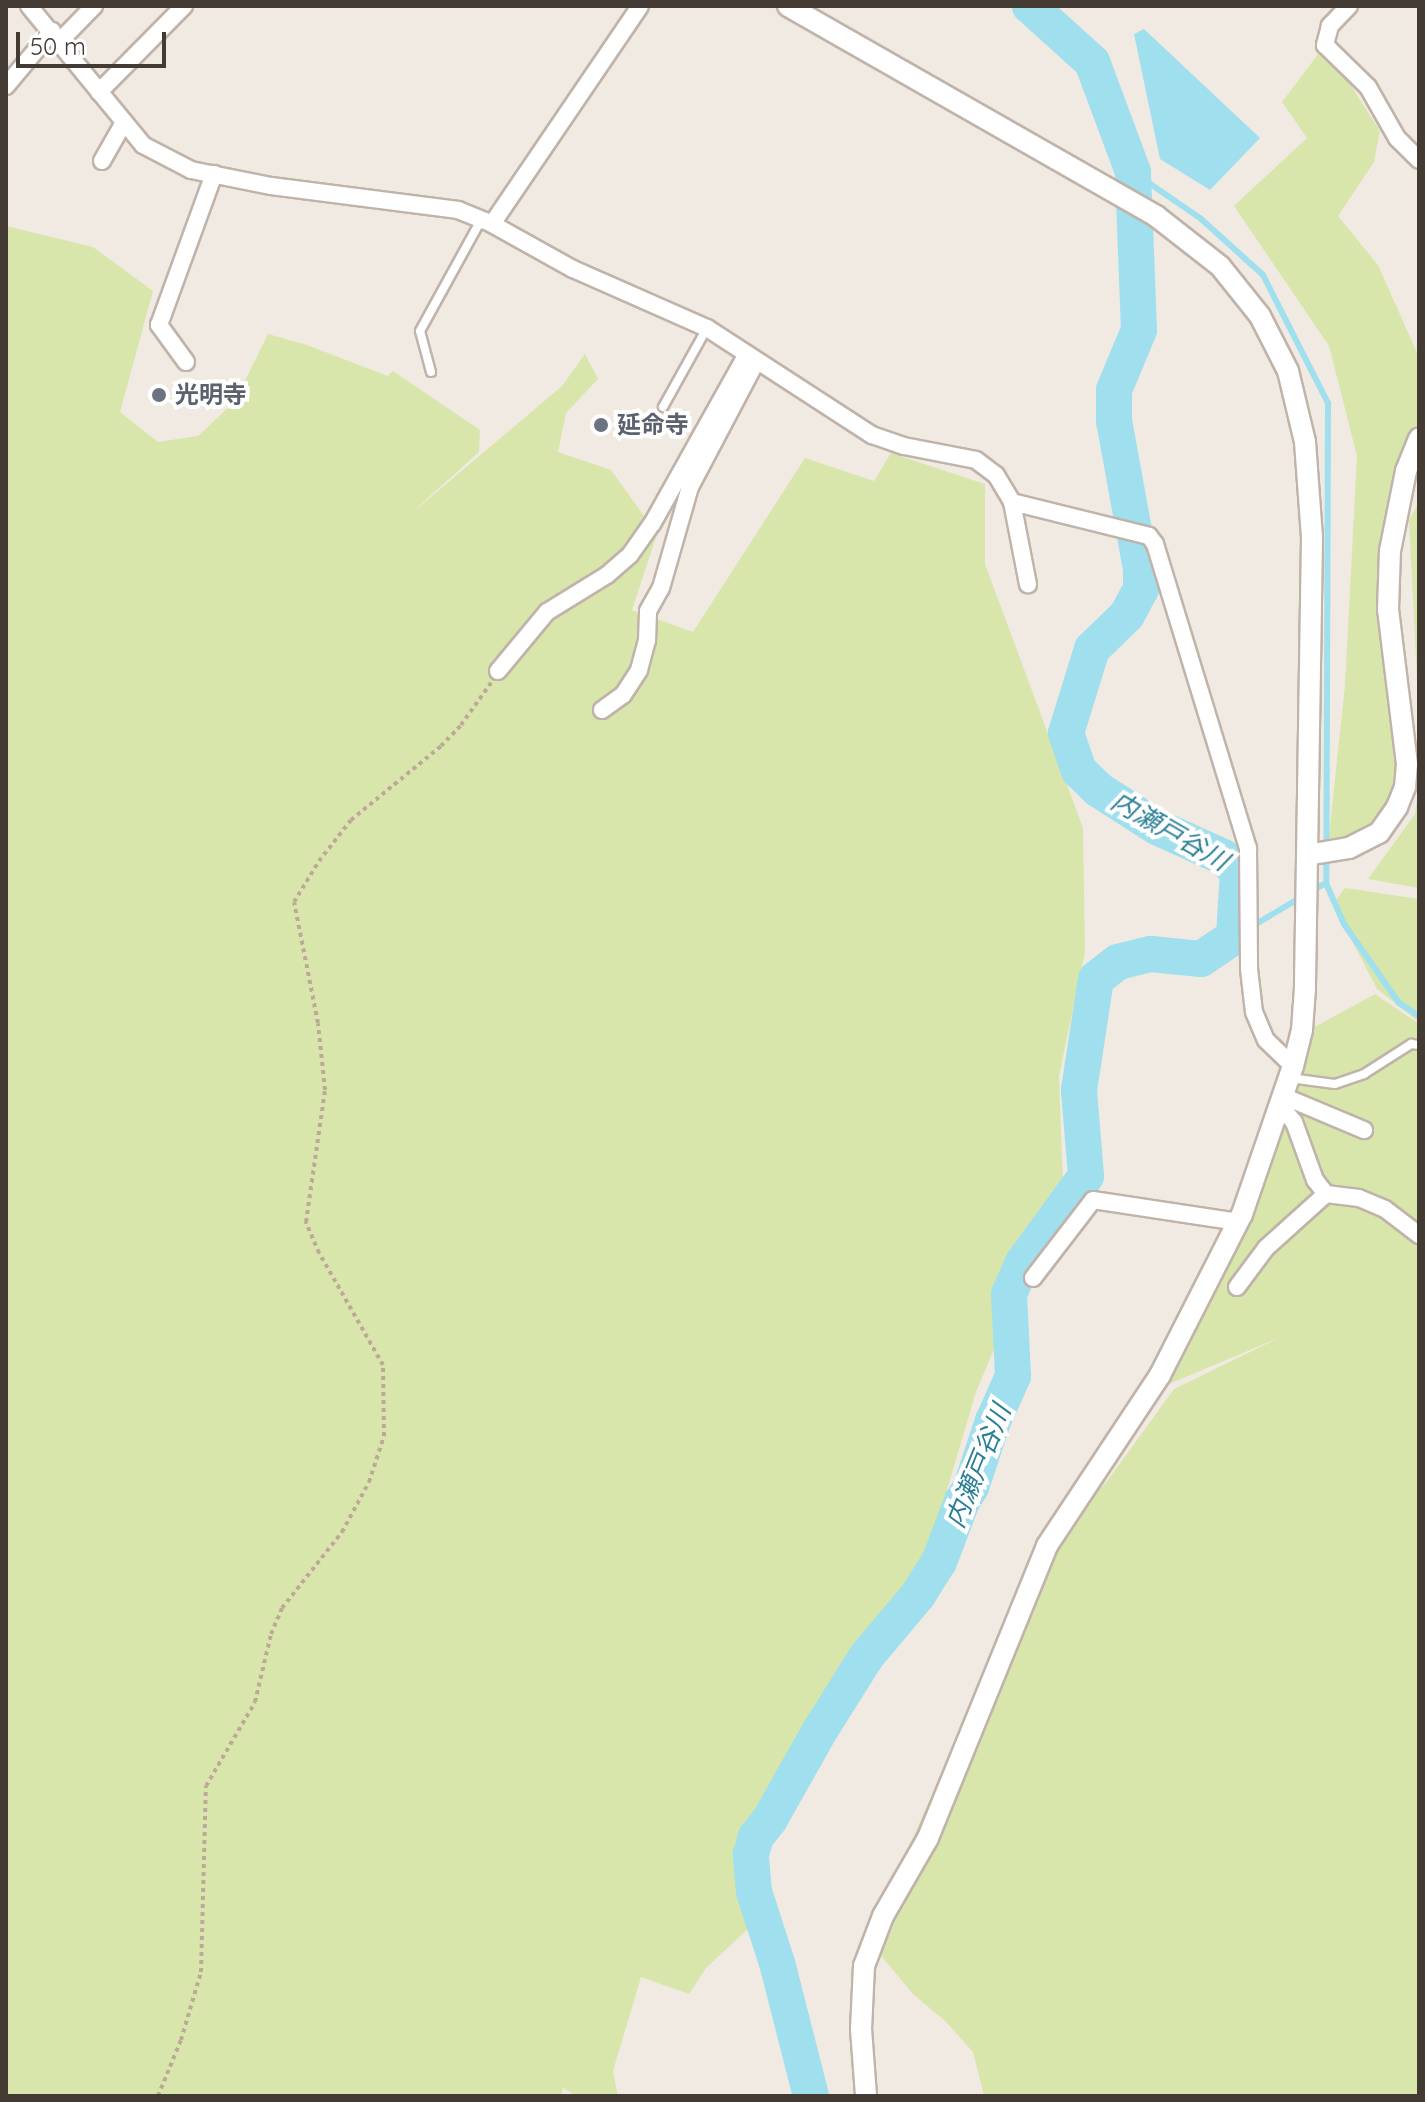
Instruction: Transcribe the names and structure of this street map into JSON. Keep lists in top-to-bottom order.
{
  "water": ["内瀬戸谷川"],
  "places": ["光明寺", "延命寺"],
  "scale_bar": "50 m"
}
